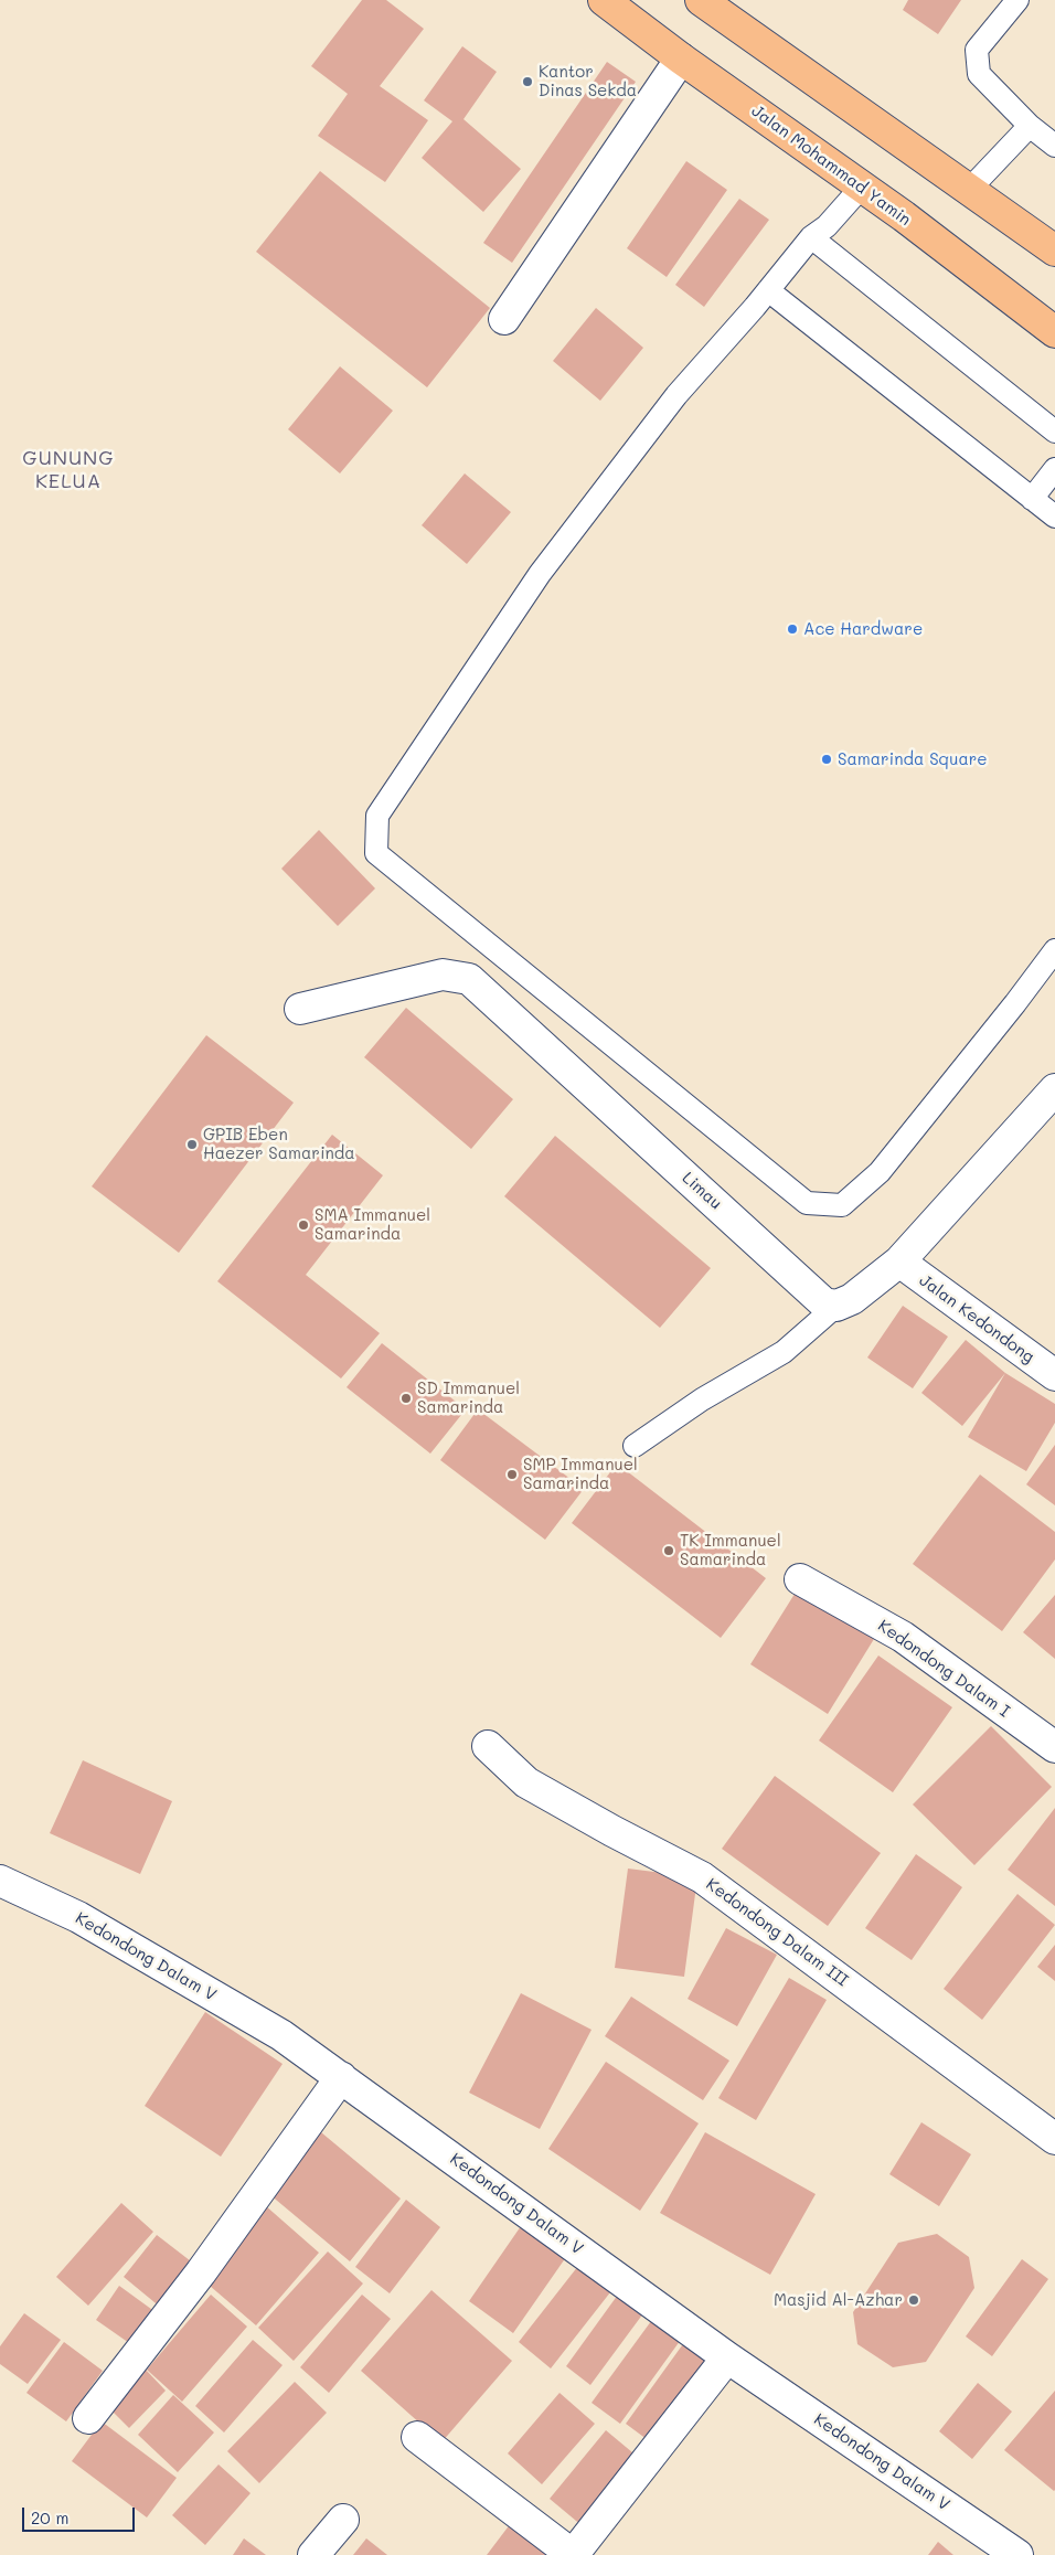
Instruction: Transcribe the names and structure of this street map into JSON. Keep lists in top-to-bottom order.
{
  "streets": {
    "main road": ["Jalan Mohammad Yamin"],
    "street": [
      "Limau",
      "Jalan Kedondong",
      "Kedondong Dalam I",
      "Kedondong Dalam III",
      "Kedondong Dalam V"
    ]
  },
  "districts": ["GUNUNG KELUA"],
  "places": [
    "Kantor Dinas Sekda",
    "Ace Hardware",
    "Samarinda Square",
    "GPIB Eben Haezer Samarinda",
    "SMA Immanuel Samarinda",
    "SD Immanuel Samarinda",
    "SMP Immanuel Samarinda",
    "TK Immanuel Samarinda",
    "Masjid Al-Azhar"
  ],
  "scale_bar": "20 m"
}
